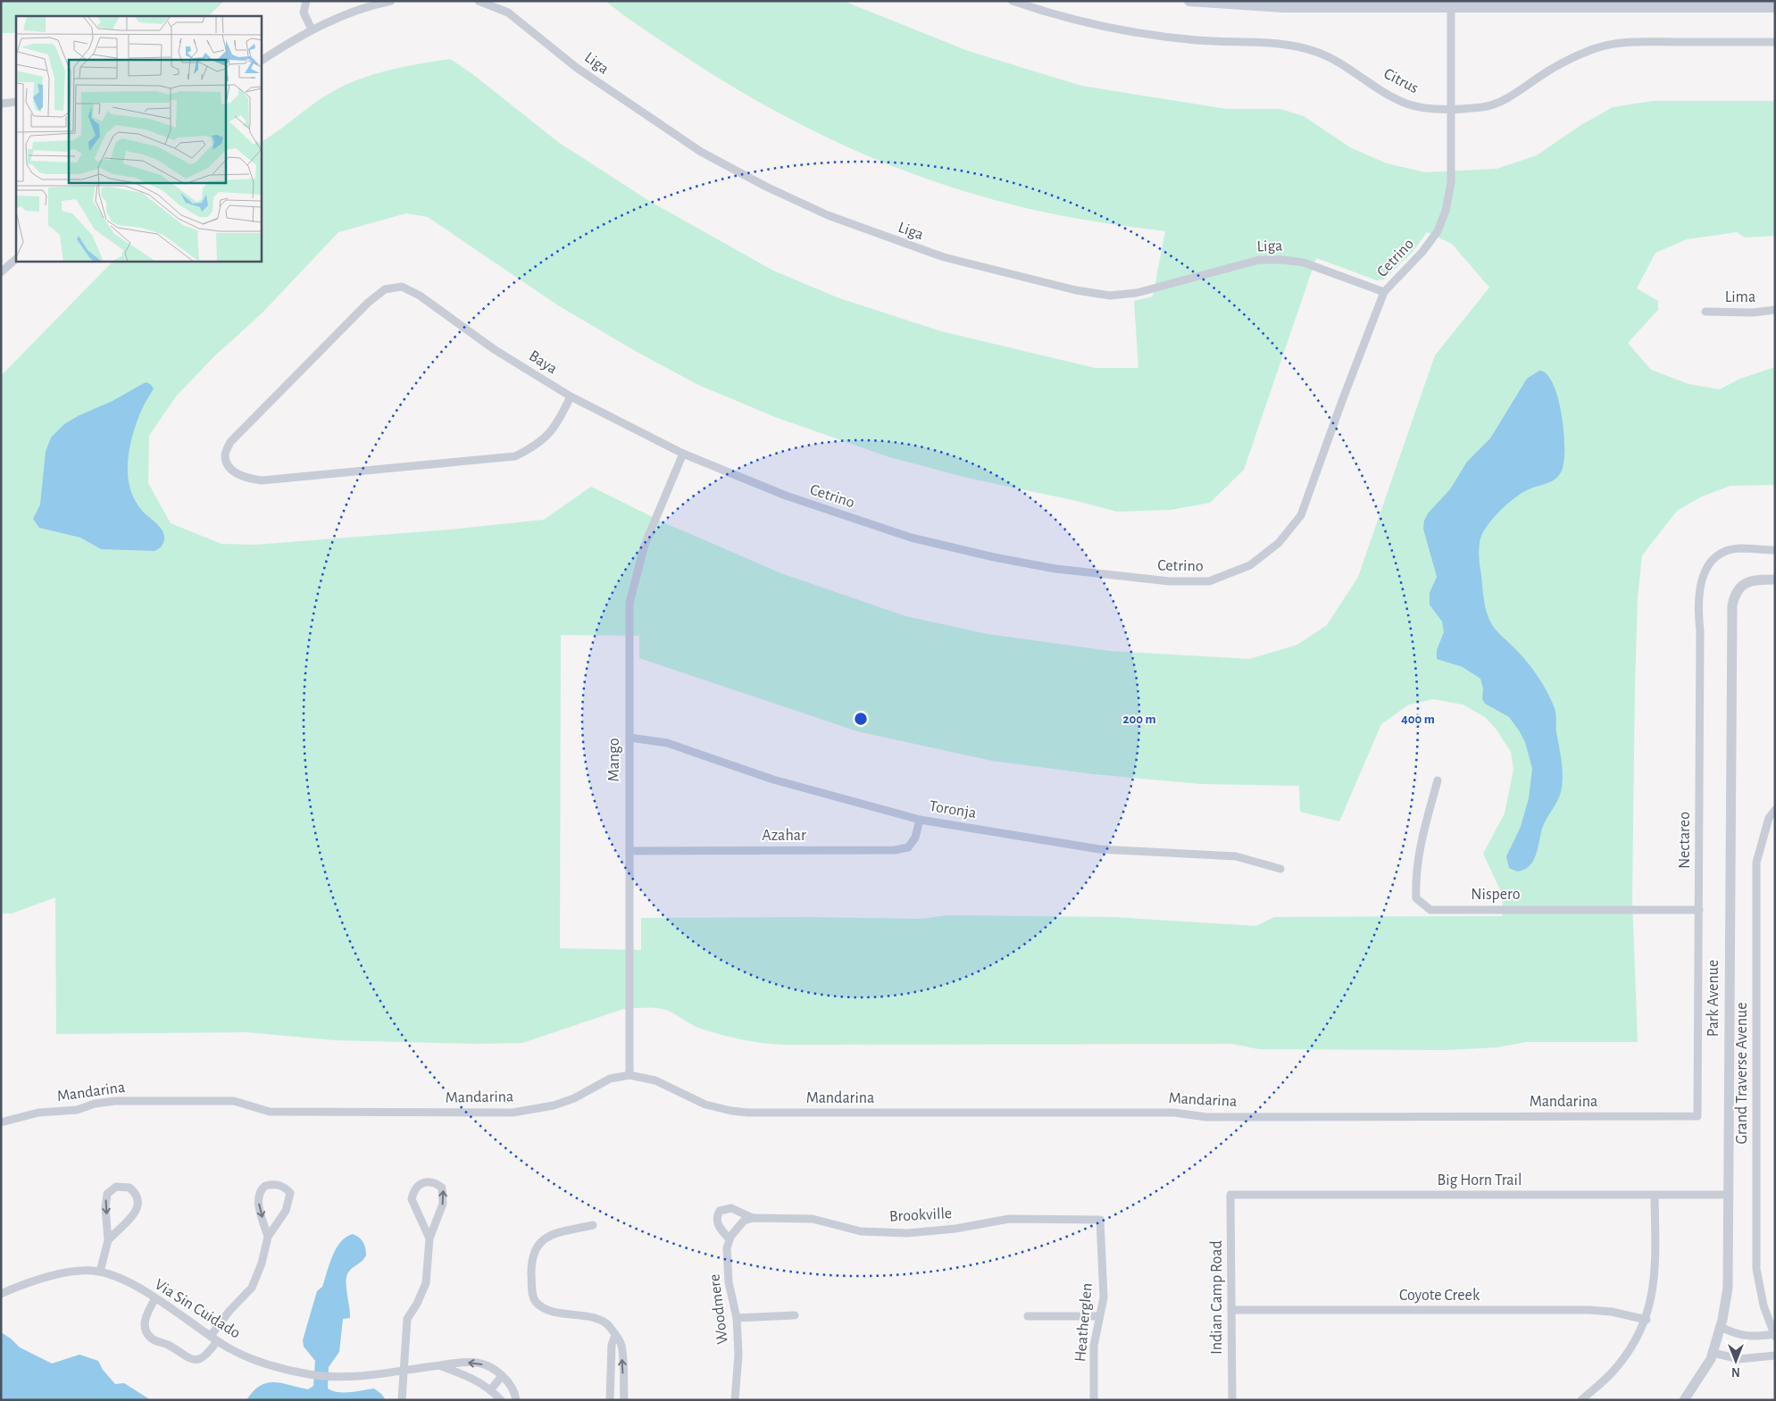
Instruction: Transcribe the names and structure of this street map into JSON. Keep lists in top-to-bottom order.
{
  "streets": {
    "street": [
      "Liga",
      "Citrus",
      "Cetrino",
      "Lima",
      "Baya",
      "Mango",
      "Toronja",
      "Azahar",
      "Nectareo",
      "Nispero",
      "Park Avenue",
      "Grand Traverse Avenue",
      "Mandarina",
      "Big Horn Trail",
      "Brookville",
      "Coyote Creek",
      "Indian Camp Road",
      "Via Sin Cuidado",
      "Woodmere",
      "Heatherglen"
    ]
  },
  "crossings": [
    ["Liga", "Cetrino"],
    ["Citrus", "Cetrino"],
    ["Cetrino", "Baya"],
    ["Cetrino", "Mango"],
    ["Mango", "Toronja"],
    ["Mango", "Azahar"],
    ["Mango", "Mandarina"],
    ["Toronja", "Azahar"],
    ["Nectareo", "Nispero"],
    ["Nectareo", "Mandarina"],
    ["Park Avenue", "Big Horn Trail"],
    ["Big Horn Trail", "Indian Camp Road"],
    ["Brookville", "Woodmere"],
    ["Brookville", "Heatherglen"],
    ["Coyote Creek", "Indian Camp Road"]
  ],
  "north": "bottom",
  "rings": ["200 m", "400 m"]
}
